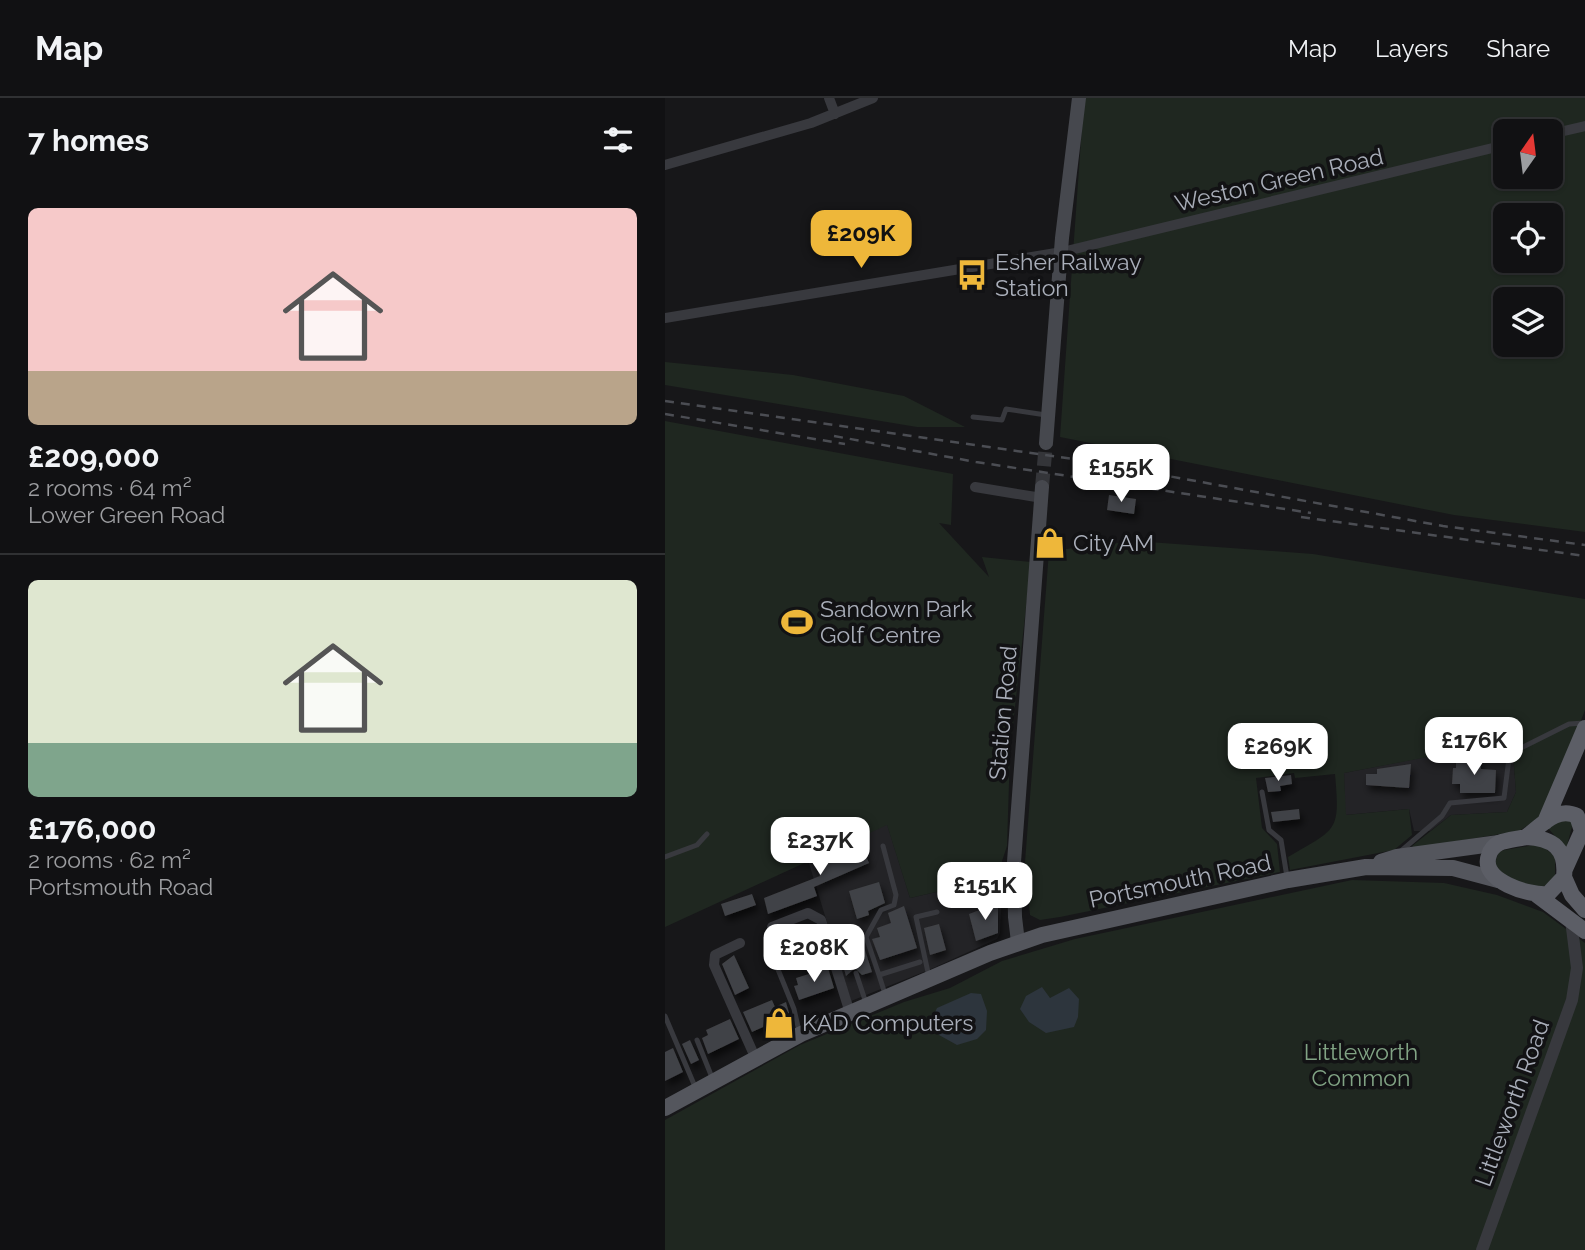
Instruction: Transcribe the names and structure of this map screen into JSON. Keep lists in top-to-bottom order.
{
  "streets": {
    "main road": ["Station Road", "Portsmouth Road"],
    "street": ["Weston Green Road", "Littleworth Road"]
  },
  "crossings": [
    ["Station Road", "Portsmouth Road"]
  ],
  "parks": ["Littleworth Common"],
  "places": {
    "bus stop": ["Esher Railway Station"],
    "shop": ["City AM", "KAD Computers"],
    "sports": ["Sandown Park Golf Centre"]
  },
  "north": "top",
  "page": {
    "header": "Map",
    "nav": ["Map", "Layers", "Share"],
    "heading": "7 homes",
    "list": [
      {
        "name": "£209,000",
        "note": "2 rooms · 64 m² · Lower Green Road"
      },
      {
        "name": "£176,000",
        "note": "2 rooms · 62 m² · Portsmouth Road"
      }
    ],
    "price": [
      "£209K",
      "£155K",
      "£176K",
      "£269K",
      "£237K",
      "£151K",
      "£208K"
    ]
  }
}
